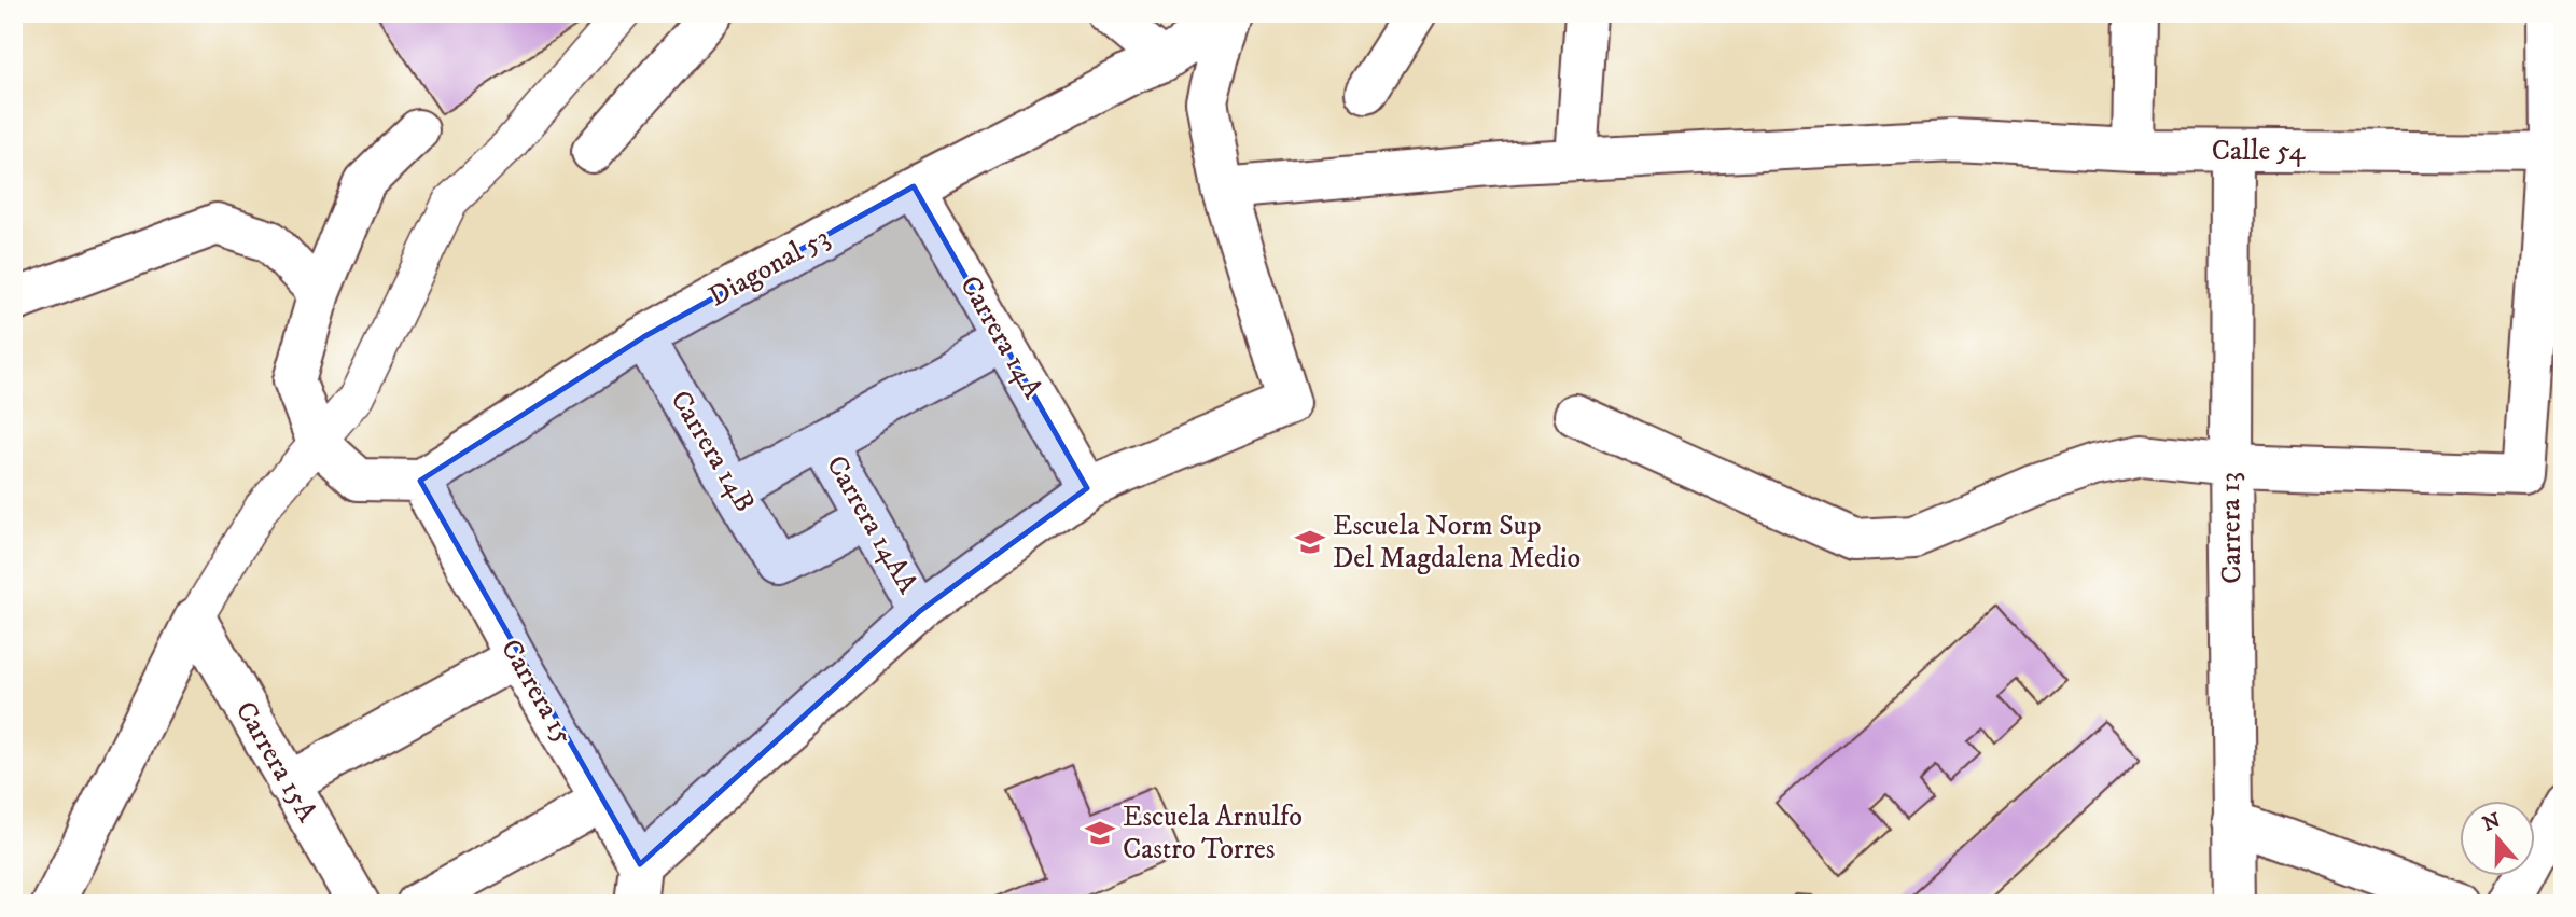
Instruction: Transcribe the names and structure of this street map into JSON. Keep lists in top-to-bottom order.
{
  "streets": {
    "street": [
      "Calle 54",
      "Diagonal 53",
      "Carrera 14A",
      "Carrera 14B",
      "Carrera 14AA",
      "Carrera 13",
      "Carrera 15",
      "Carrera 15A"
    ]
  },
  "crossings": [
    ["Calle 54", "Carrera 13"],
    ["Diagonal 53", "Carrera 14A"],
    ["Diagonal 53", "Carrera 14B"],
    ["Diagonal 53", "Carrera 15"],
    ["Carrera 14B", "Carrera 14AA"]
  ],
  "places": {
    "school or university": ["Escuela Norm Sup Del Magdalena Medio", "Escuela Arnulfo Castro Torres"]
  },
  "north": "top"
}
